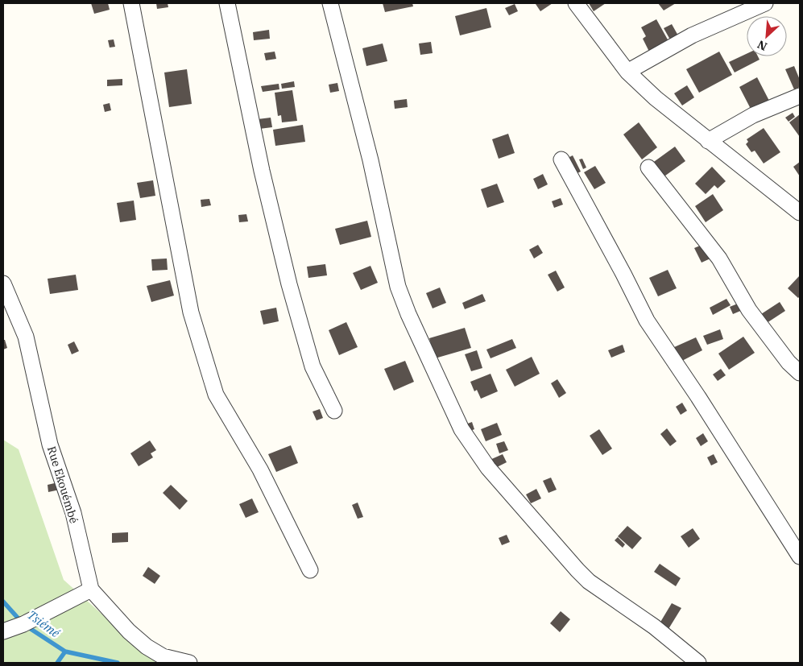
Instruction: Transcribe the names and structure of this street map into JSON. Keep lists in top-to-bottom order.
{
  "streets": {
    "street": ["Rue Ekouémbé"]
  },
  "water": ["Tsiémé"],
  "north": "bottom left"
}
